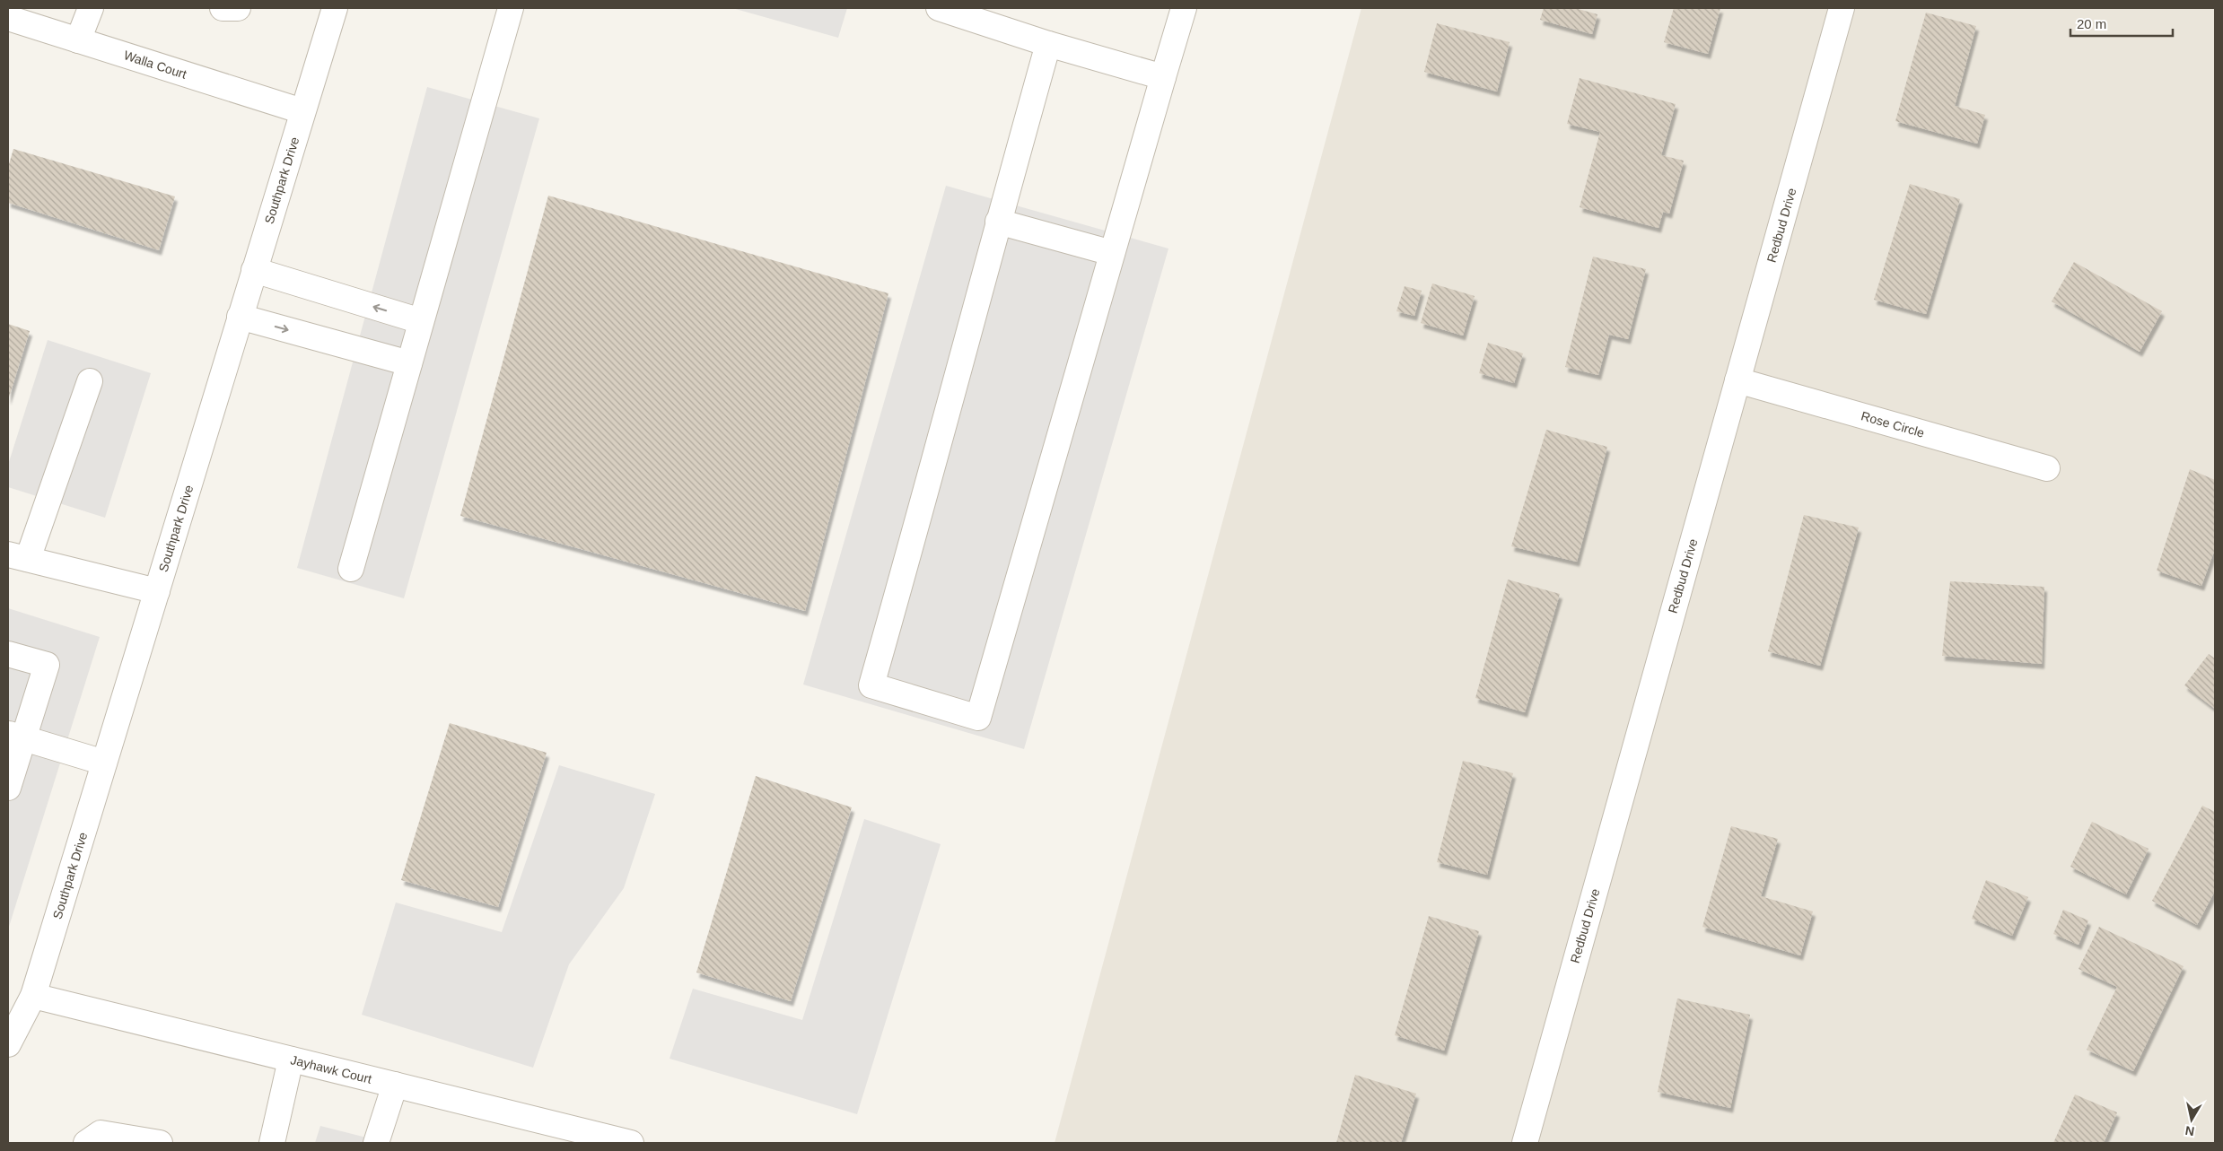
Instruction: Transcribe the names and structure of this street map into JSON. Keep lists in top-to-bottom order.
{
  "streets": {
    "street": [
      "Walla Court",
      "Southpark Drive",
      "Redbud Drive",
      "Rose Circle",
      "Jayhawk Court"
    ]
  },
  "crossings": [
    ["Walla Court", "Southpark Drive"],
    ["Southpark Drive", "Jayhawk Court"],
    ["Redbud Drive", "Rose Circle"]
  ],
  "scale_bar": "20 m",
  "north": "bottom"
}
